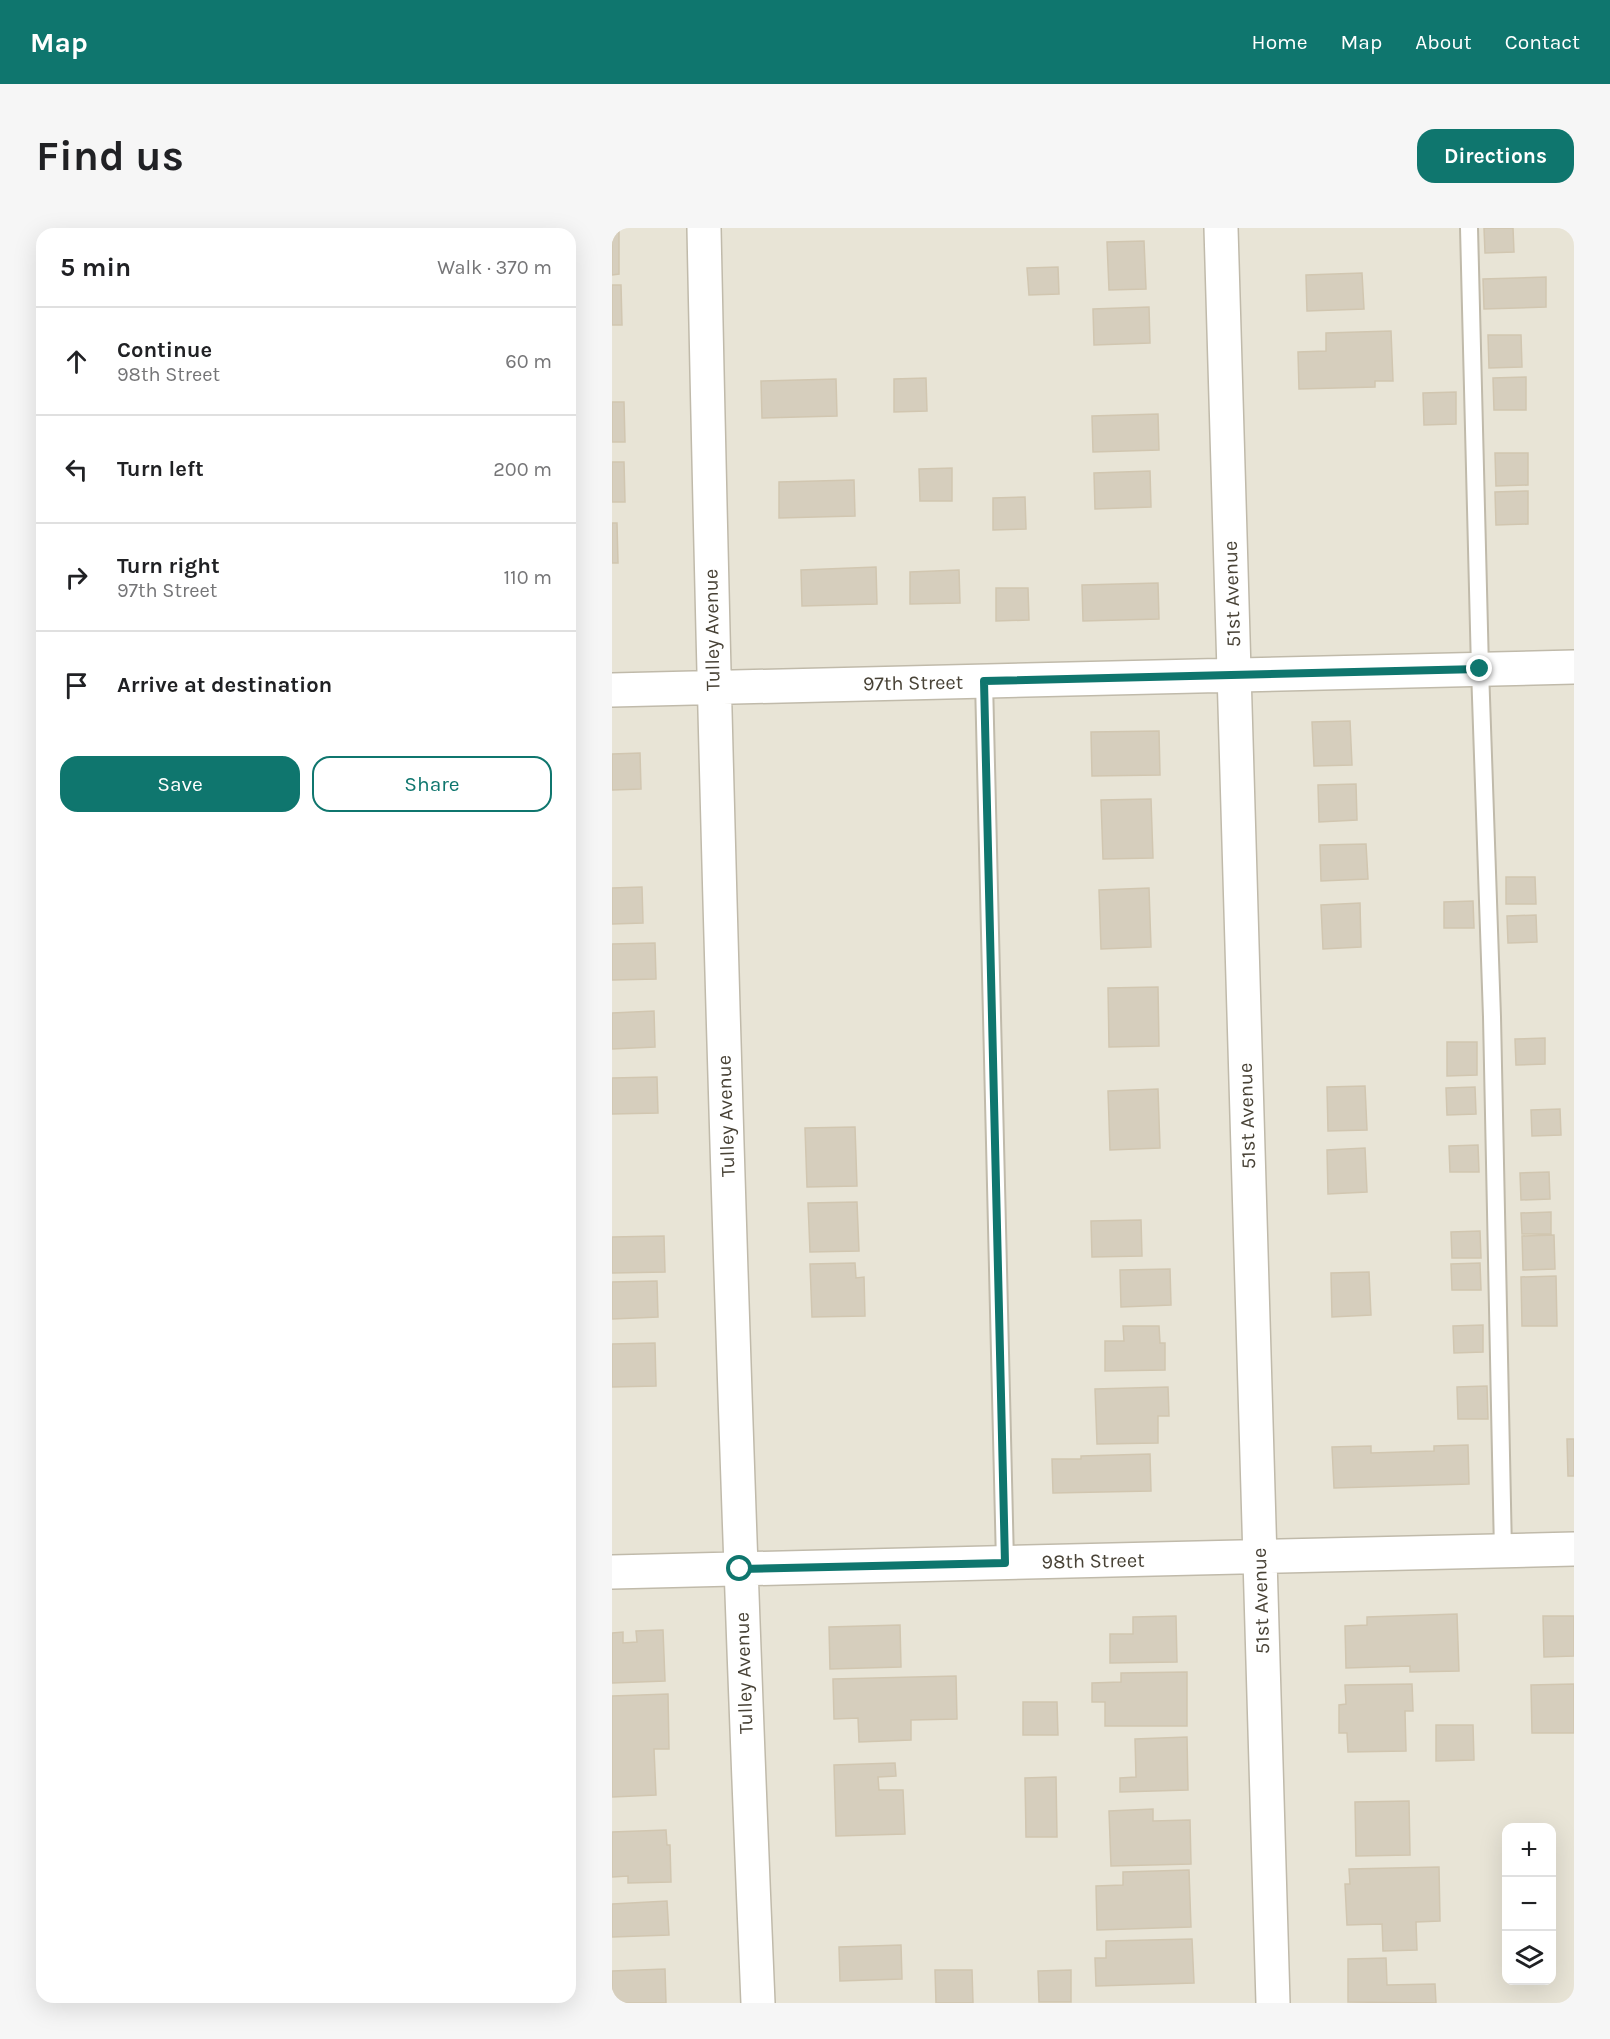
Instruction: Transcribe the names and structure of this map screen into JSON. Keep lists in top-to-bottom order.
{
  "streets": {
    "street": [
      "51st Avenue",
      "Tulley Avenue",
      "97th Street",
      "98th Street"
    ]
  },
  "crossings": [
    ["51st Avenue", "97th Street"],
    ["51st Avenue", "98th Street"],
    ["Tulley Avenue", "97th Street"],
    ["Tulley Avenue", "98th Street"]
  ],
  "page": {
    "header": "Map",
    "nav": [
      "Home",
      "Map",
      "About",
      "Contact"
    ],
    "buttons": [
      "Directions",
      ["Save", "Share"]
    ],
    "title": "Find us",
    "heading": ["5 min", "Walk · 370 m"],
    "list": [
      ["Continue", "98th Street", "60 m"],
      ["Turn left", "200 m"],
      ["Turn right", "97th Street", "110 m"],
      "Arrive at destination"
    ],
    "map_buttons": ["+", "−"]
  }
}
